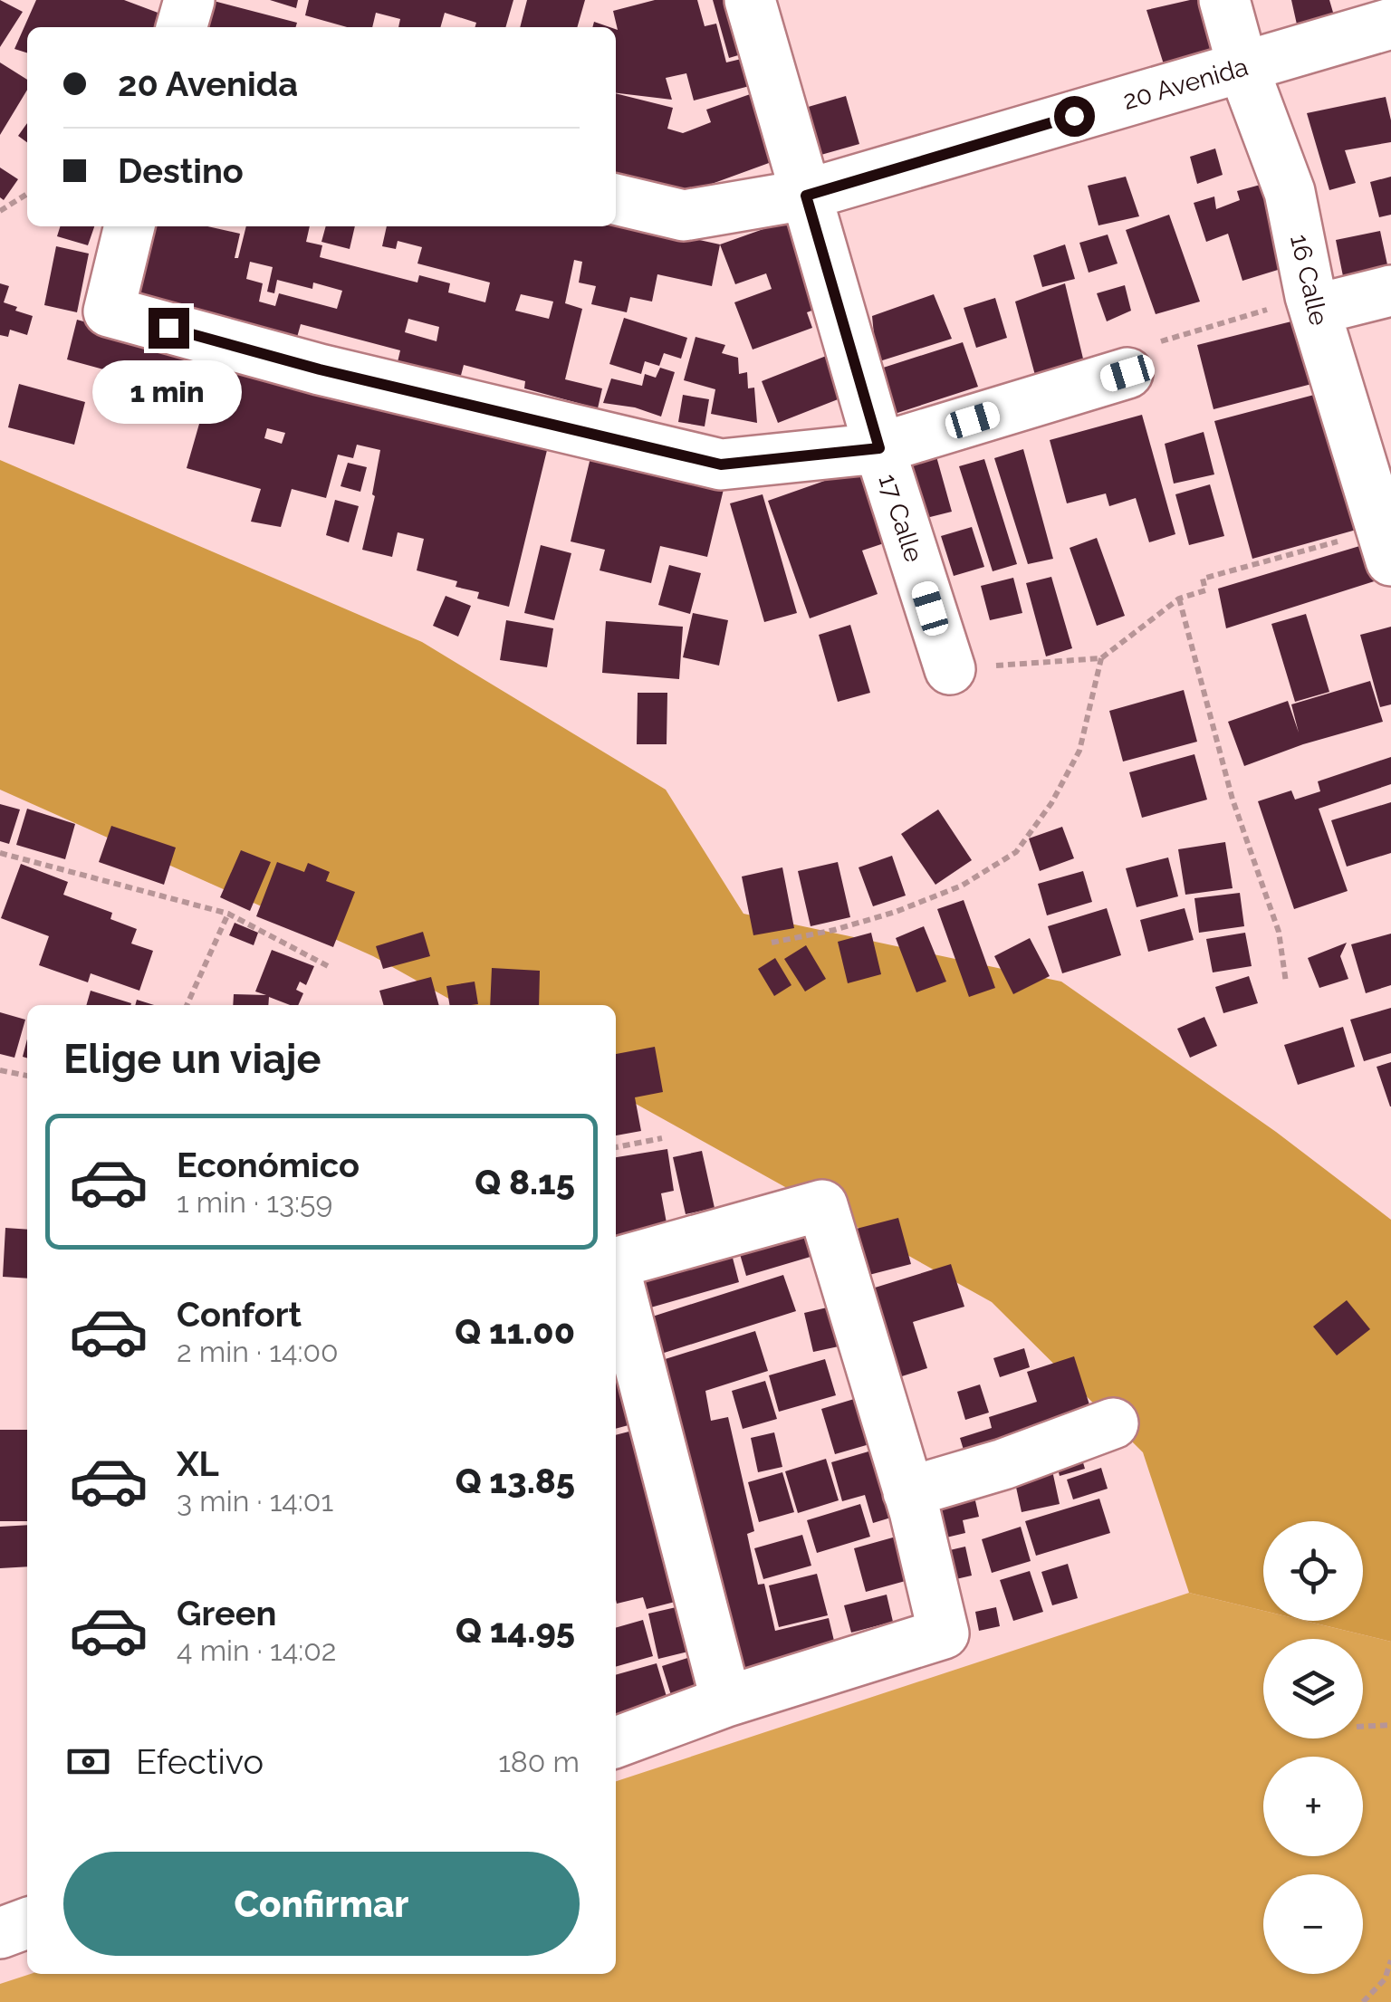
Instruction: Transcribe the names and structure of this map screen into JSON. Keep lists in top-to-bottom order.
{
  "streets": {
    "street": ["20 Avenida", "16 Calle", "17 Calle"]
  },
  "crossings": [
    ["20 Avenida", "16 Calle"],
    ["20 Avenida", "17 Calle"]
  ],
  "page": {
    "banner": ["20 Avenida", "Destino"],
    "bubble": "1 min",
    "heading": "Elige un viaje",
    "list": [
      {
        "name": "Económico",
        "note": "1 min · 13:59",
        "value": "Q 8.15"
      },
      {
        "name": "Confort",
        "note": "2 min · 14:00",
        "value": "Q 11.00"
      },
      {
        "name": "XL",
        "note": "3 min · 14:01",
        "value": "Q 13.85"
      },
      {
        "name": "Green",
        "note": "4 min · 14:02",
        "value": "Q 14.95"
      }
    ],
    "map_buttons": ["+", "−"],
    "pay": ["Efectivo", "180 m"],
    "buttons": "Confirmar"
  }
}
